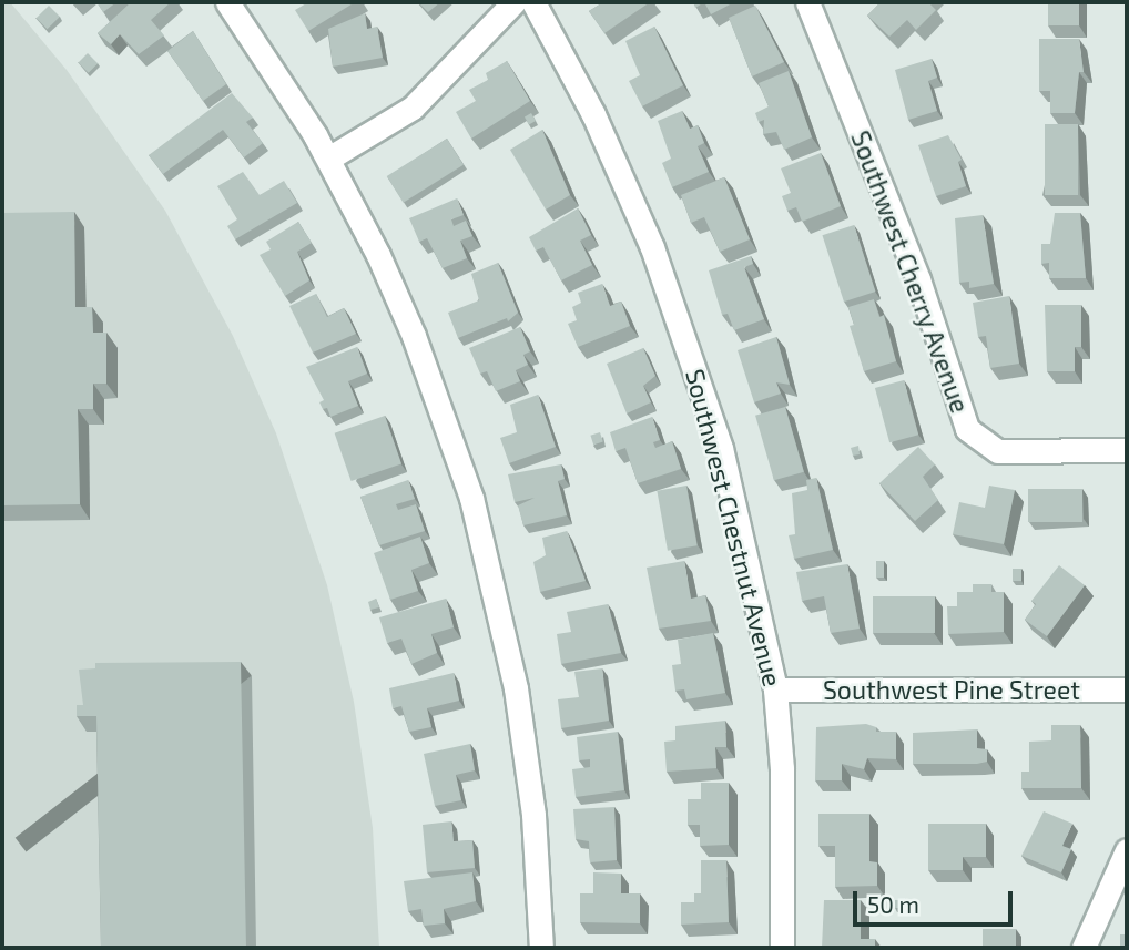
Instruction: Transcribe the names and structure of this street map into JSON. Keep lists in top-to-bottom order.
{
  "streets": {
    "street": ["Southwest Cherry Avenue", "Southwest Chestnut Avenue", "Southwest Pine Street"]
  },
  "crossings": [
    ["Southwest Chestnut Avenue", "Southwest Pine Street"]
  ],
  "scale_bar": "50 m"
}
